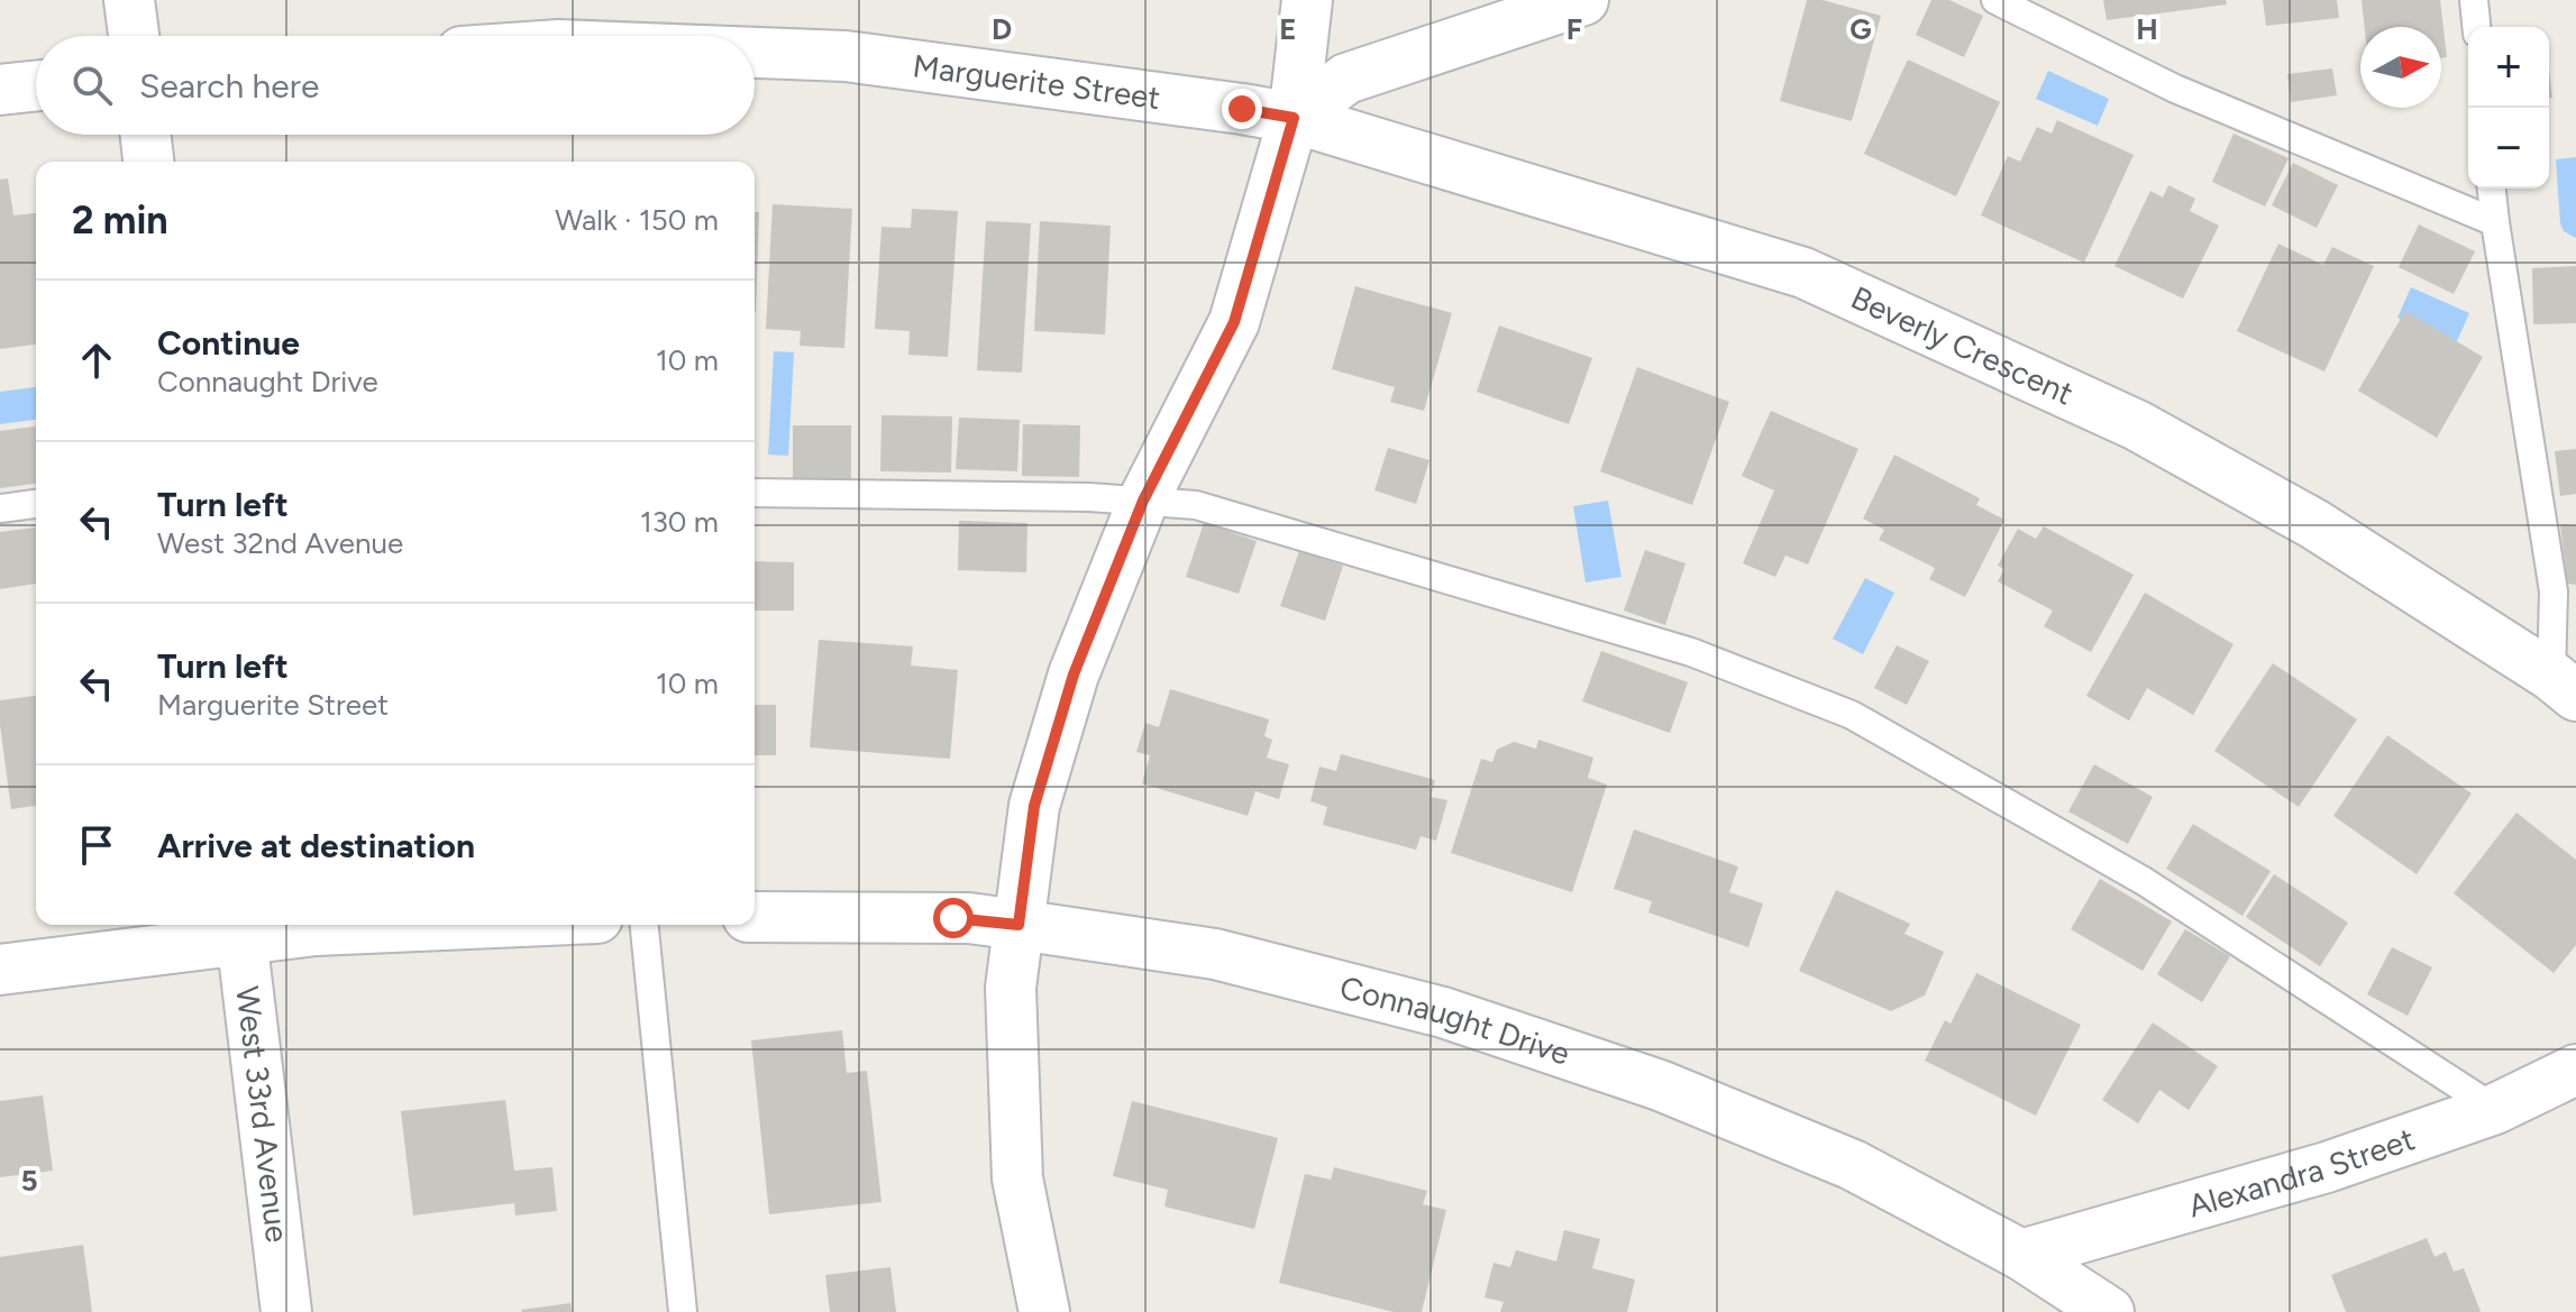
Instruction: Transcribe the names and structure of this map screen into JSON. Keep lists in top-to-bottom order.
{
  "streets": {
    "street": [
      "Marguerite Street",
      "Beverly Crescent",
      "Connaught Drive",
      "West 33rd Avenue",
      "Alexandra Street"
    ]
  },
  "crossings": [
    ["Marguerite Street", "Beverly Crescent"],
    ["Connaught Drive", "Alexandra Street"]
  ],
  "north": "right",
  "page": {
    "map_buttons": ["+", "−"],
    "search": "Search here",
    "heading": ["2 min", "Walk · 150 m"],
    "list": [
      ["Continue", "Connaught Drive", "10 m"],
      ["Turn left", "West 32nd Avenue", "130 m"],
      ["Turn left", "Marguerite Street", "10 m"],
      "Arrive at destination"
    ]
  },
  "grid": {
    "columns": [
      "D",
      "E",
      "F",
      "G",
      "H"
    ],
    "rows": ["5"]
  }
}
